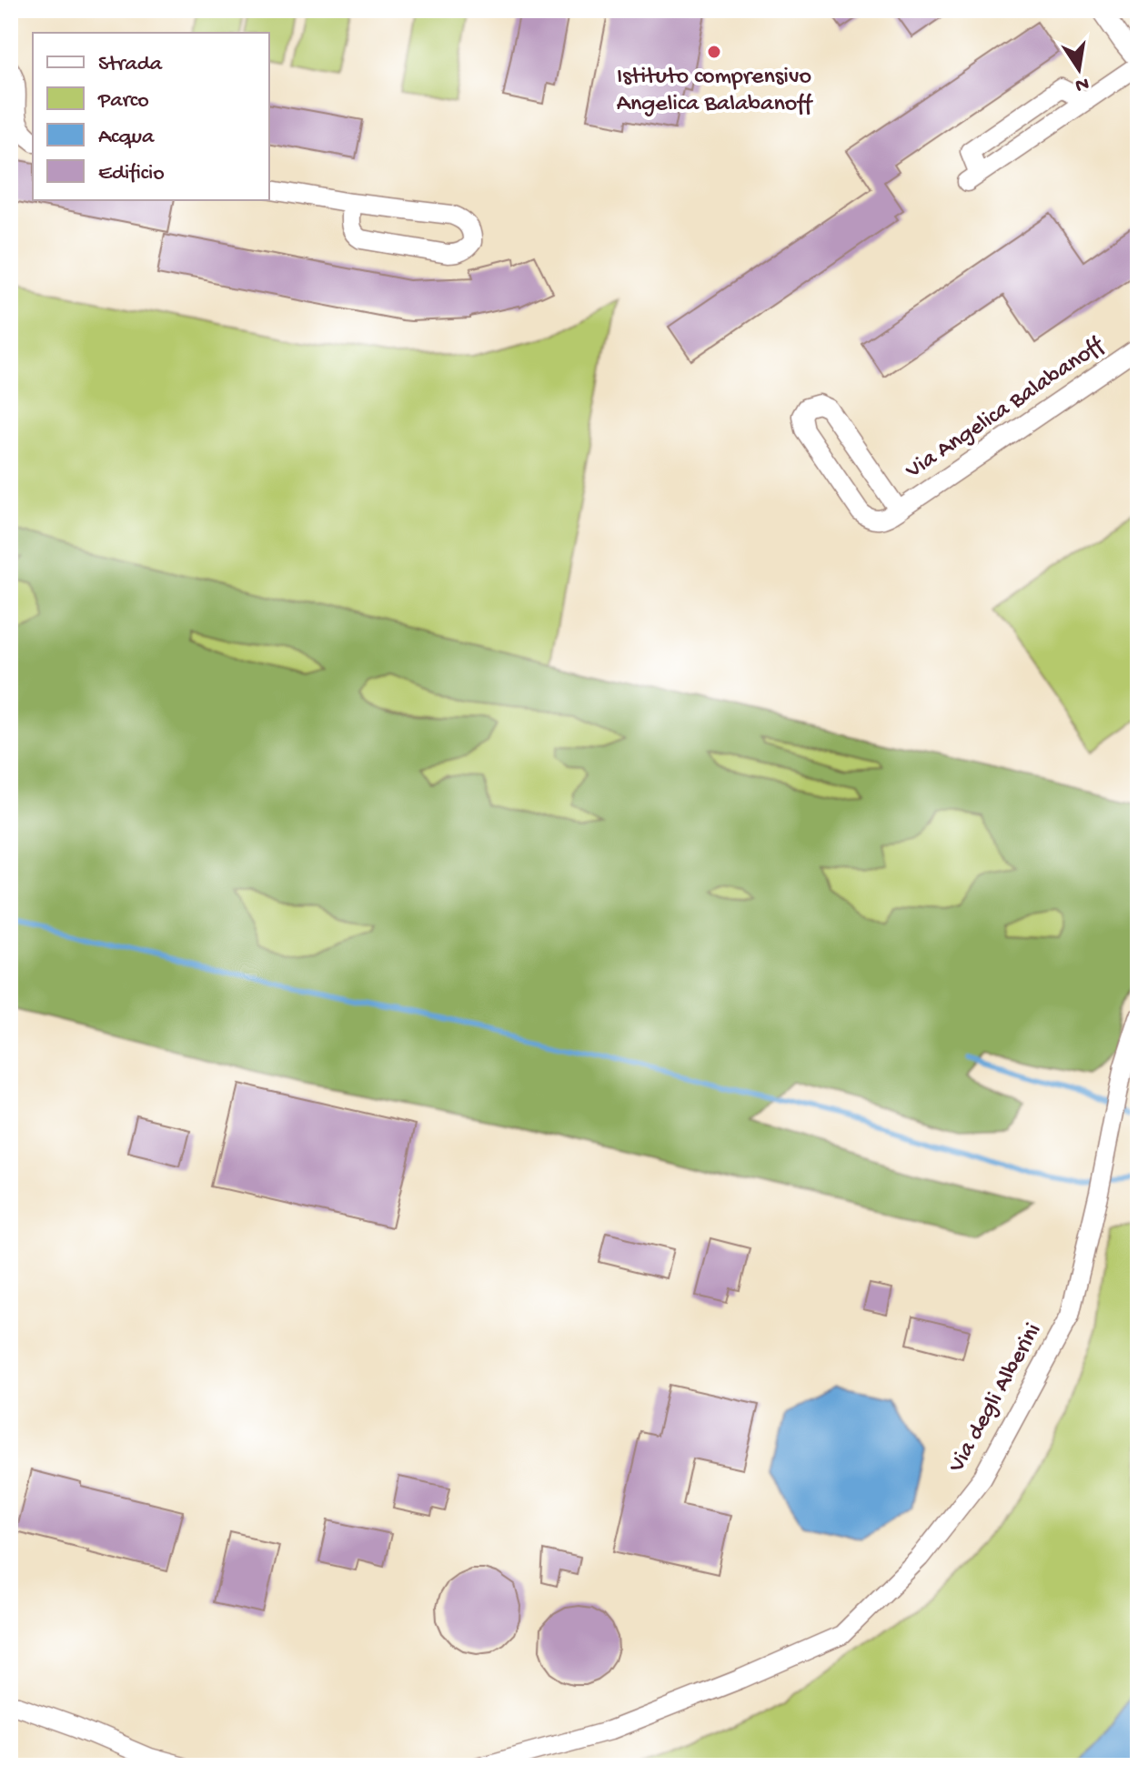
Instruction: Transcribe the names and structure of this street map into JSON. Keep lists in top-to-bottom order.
{
  "streets": {
    "street": ["Via Angelica Balabanoff", "Via degli Alberini"]
  },
  "places": ["Istituto comprensivo Angelica Balabanoff"],
  "legend": [
    "Strada",
    "Parco",
    "Acqua",
    "Edificio"
  ],
  "north": "bottom"
}
